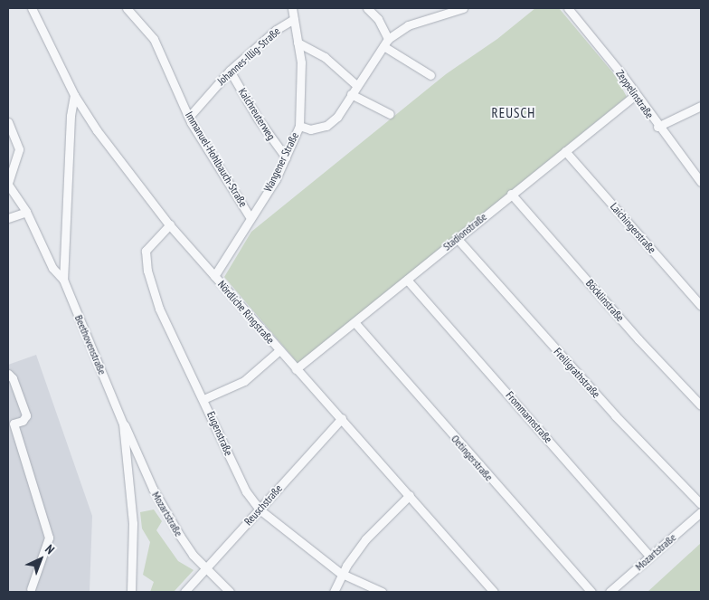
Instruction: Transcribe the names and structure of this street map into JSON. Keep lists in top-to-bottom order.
{
  "streets": {
    "street": [
      "Johannes-Illig-Straße",
      "Zeppelinstraße",
      "Kalchreuterweg",
      "Immanuel-Hohlbauch-Straße",
      "Wangener Straße",
      "Laichingerstraße",
      "Stadionstraße",
      "Böcklinstraße",
      "Nördliche Ringstraße",
      "Beethovenstraße",
      "Freiligrathstraße",
      "Frommannstraße",
      "Eugenstraße",
      "Oetingerstraße",
      "Reuschstraße",
      "Mozartstraße"
    ]
  },
  "crossings": [
    ["Johannes-Illig-Straße", "Kalchreuterweg"],
    ["Johannes-Illig-Straße", "Immanuel-Hohlbauch-Straße"],
    ["Johannes-Illig-Straße", "Wangener Straße"],
    ["Zeppelinstraße", "Stadionstraße"],
    ["Kalchreuterweg", "Wangener Straße"],
    ["Immanuel-Hohlbauch-Straße", "Wangener Straße"],
    ["Wangener Straße", "Nördliche Ringstraße"],
    ["Laichingerstraße", "Stadionstraße"],
    ["Stadionstraße", "Böcklinstraße"],
    ["Stadionstraße", "Nördliche Ringstraße"],
    ["Stadionstraße", "Freiligrathstraße"],
    ["Stadionstraße", "Frommannstraße"],
    ["Stadionstraße", "Oetingerstraße"],
    ["Nördliche Ringstraße", "Beethovenstraße"],
    ["Nördliche Ringstraße", "Eugenstraße"],
    ["Nördliche Ringstraße", "Reuschstraße"],
    ["Beethovenstraße", "Mozartstraße"],
    ["Frommannstraße", "Mozartstraße"],
    ["Eugenstraße", "Reuschstraße"],
    ["Reuschstraße", "Mozartstraße"]
  ],
  "districts": ["REUSCH"],
  "north": "top right"
}
